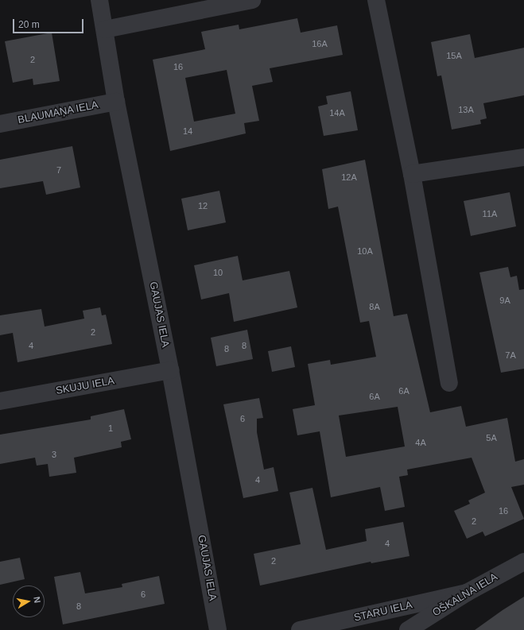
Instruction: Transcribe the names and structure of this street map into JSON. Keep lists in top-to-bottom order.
{
  "streets": {
    "street": [
      "BLAUMAŅA IELA",
      "GAUJAS IELA",
      "SKUJU IELA",
      "OŠKALNA IELA",
      "STARU IELA"
    ]
  },
  "crossings": [
    ["BLAUMAŅA IELA", "GAUJAS IELA"],
    ["GAUJAS IELA", "SKUJU IELA"],
    ["OŠKALNA IELA", "STARU IELA"]
  ],
  "house_numbers": [
    "16A",
    "15A",
    "2",
    "16",
    "13A",
    "14A",
    "14",
    "7",
    "12A",
    "12",
    "11A",
    "10A",
    "10",
    "9A",
    "8A",
    "2",
    "4",
    "8",
    "8",
    "7A",
    "6A",
    "6A",
    "6",
    "1",
    "5A",
    "4A",
    "3",
    "4",
    "16",
    "2",
    "4",
    "2",
    "6",
    "8"
  ],
  "scale_bar": "20 m",
  "north": "right"
}
